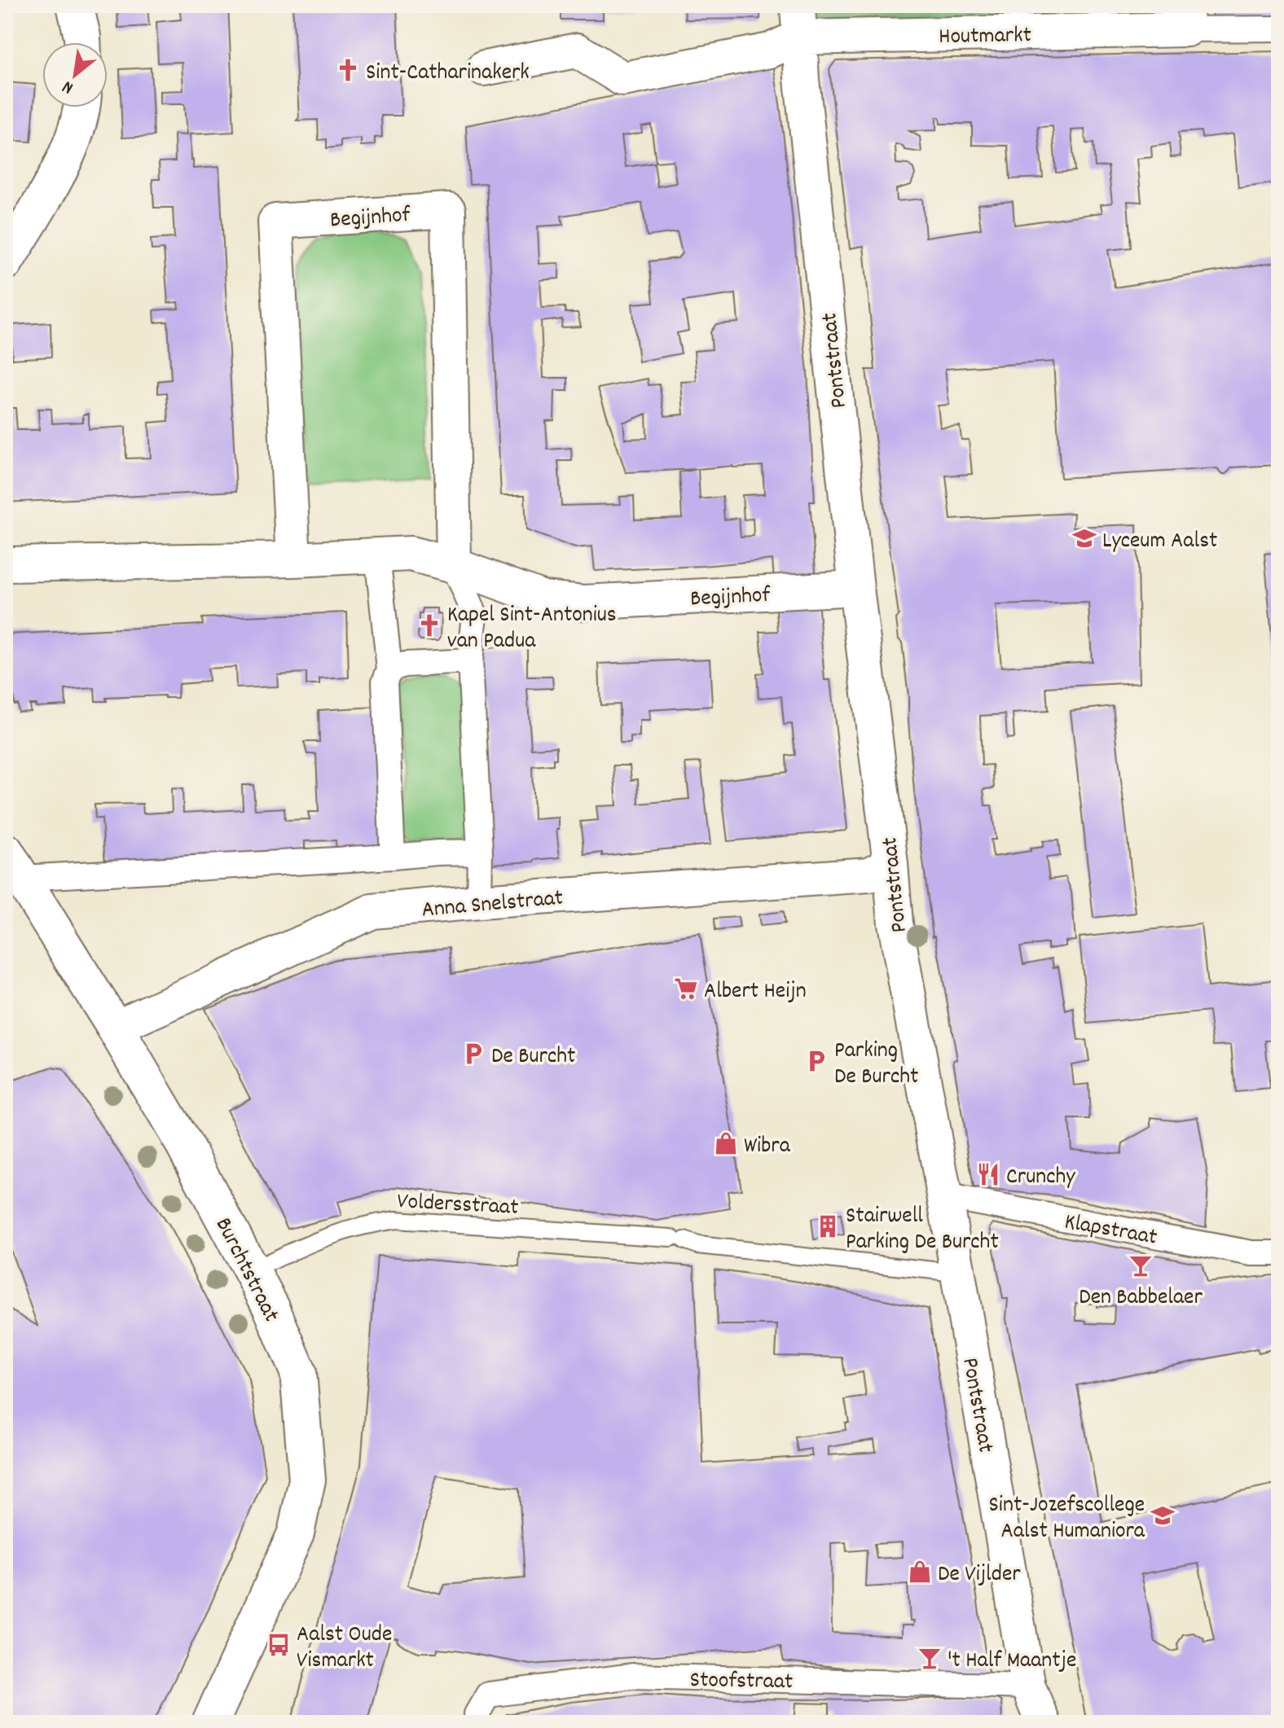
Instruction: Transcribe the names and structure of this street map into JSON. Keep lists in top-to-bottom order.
{
  "streets": {
    "street": [
      "Houtmarkt",
      "Begijnhof",
      "Pontstraat",
      "Anna Snelstraat",
      "Klapstraat",
      "Burchtstraat",
      "Stoofstraat"
    ],
    "lane": ["Voldersstraat"]
  },
  "crossings": [
    ["Houtmarkt", "Pontstraat"],
    ["Begijnhof", "Pontstraat"],
    ["Begijnhof", "Anna Snelstraat"],
    ["Pontstraat", "Anna Snelstraat"],
    ["Pontstraat", "Voldersstraat"],
    ["Pontstraat", "Klapstraat"],
    ["Pontstraat", "Stoofstraat"],
    ["Anna Snelstraat", "Burchtstraat"],
    ["Voldersstraat", "Burchtstraat"]
  ],
  "places": {
    "church": ["Sint-Catharinakerk", "Kapel Sint-Antonius van Padua"],
    "school or university": ["Lyceum Aalst", "Sint-Jozefscollege Aalst Humaniora"],
    "supermarket": ["Albert Heijn"],
    "parking": ["De Burcht", "Parking De Burcht"],
    "shop": ["Wibra", "De Vijlder"],
    "restaurant": ["Crunchy"],
    "building": ["Stairwell Parking De Burcht"],
    "bar": ["Den Babbelaer", "'t Half Maantje"],
    "bus stop": ["Aalst Oude Vismarkt"]
  },
  "north": "bottom left"
}
